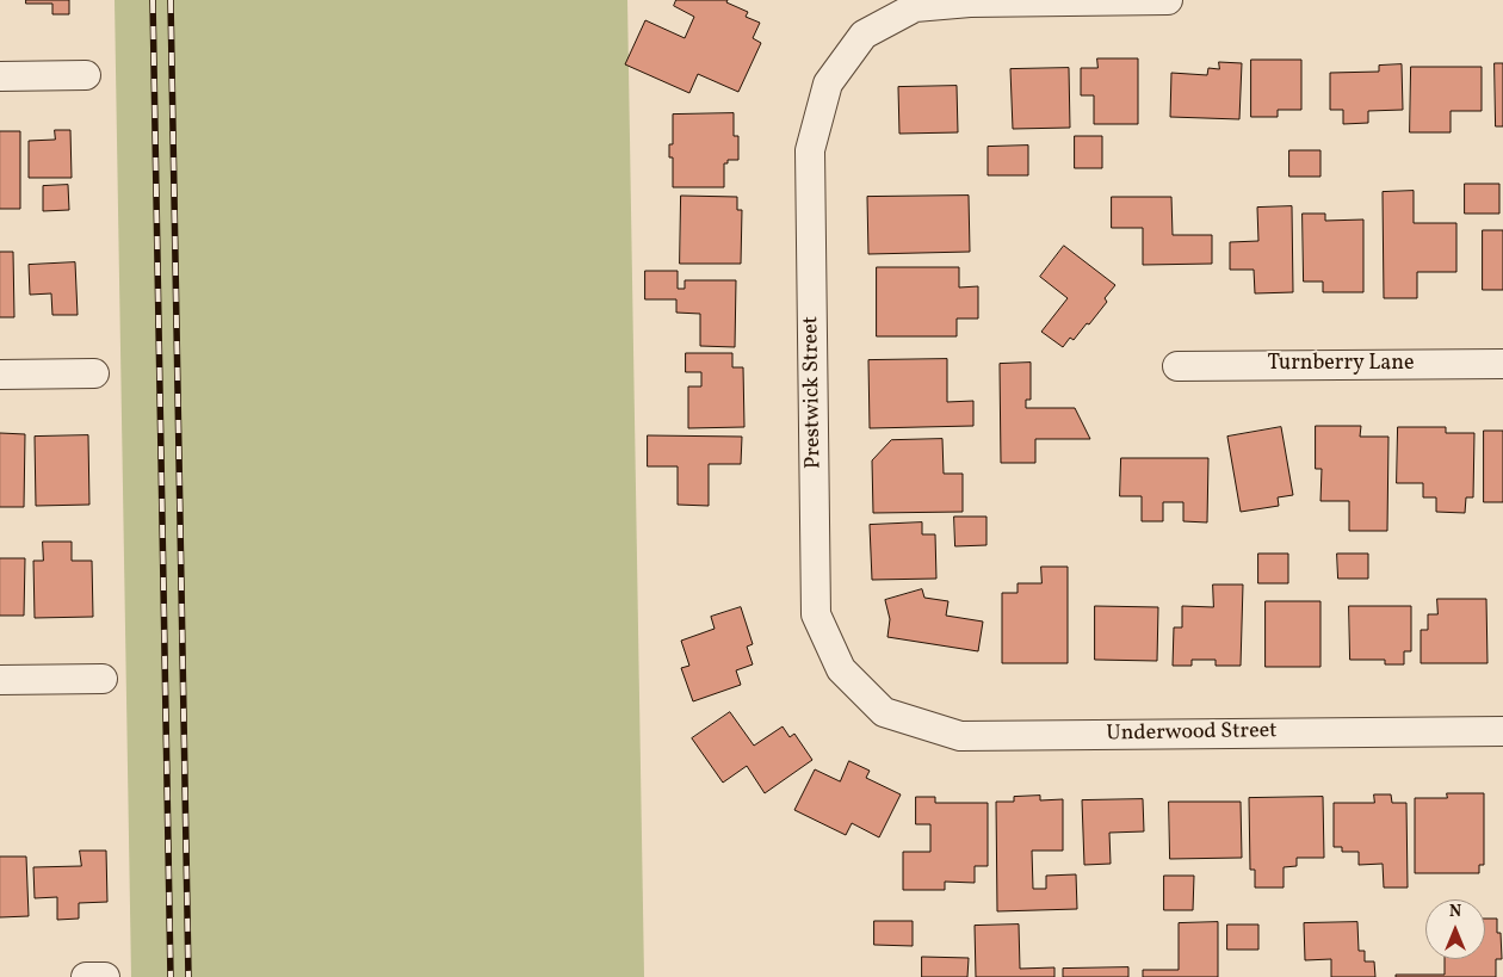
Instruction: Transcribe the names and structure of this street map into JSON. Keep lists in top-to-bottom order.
{
  "streets": {
    "street": ["Turnberry Lane", "Prestwick Street", "Underwood Street"]
  },
  "crossings": [
    ["Prestwick Street", "Underwood Street"]
  ],
  "north": "top"
}
